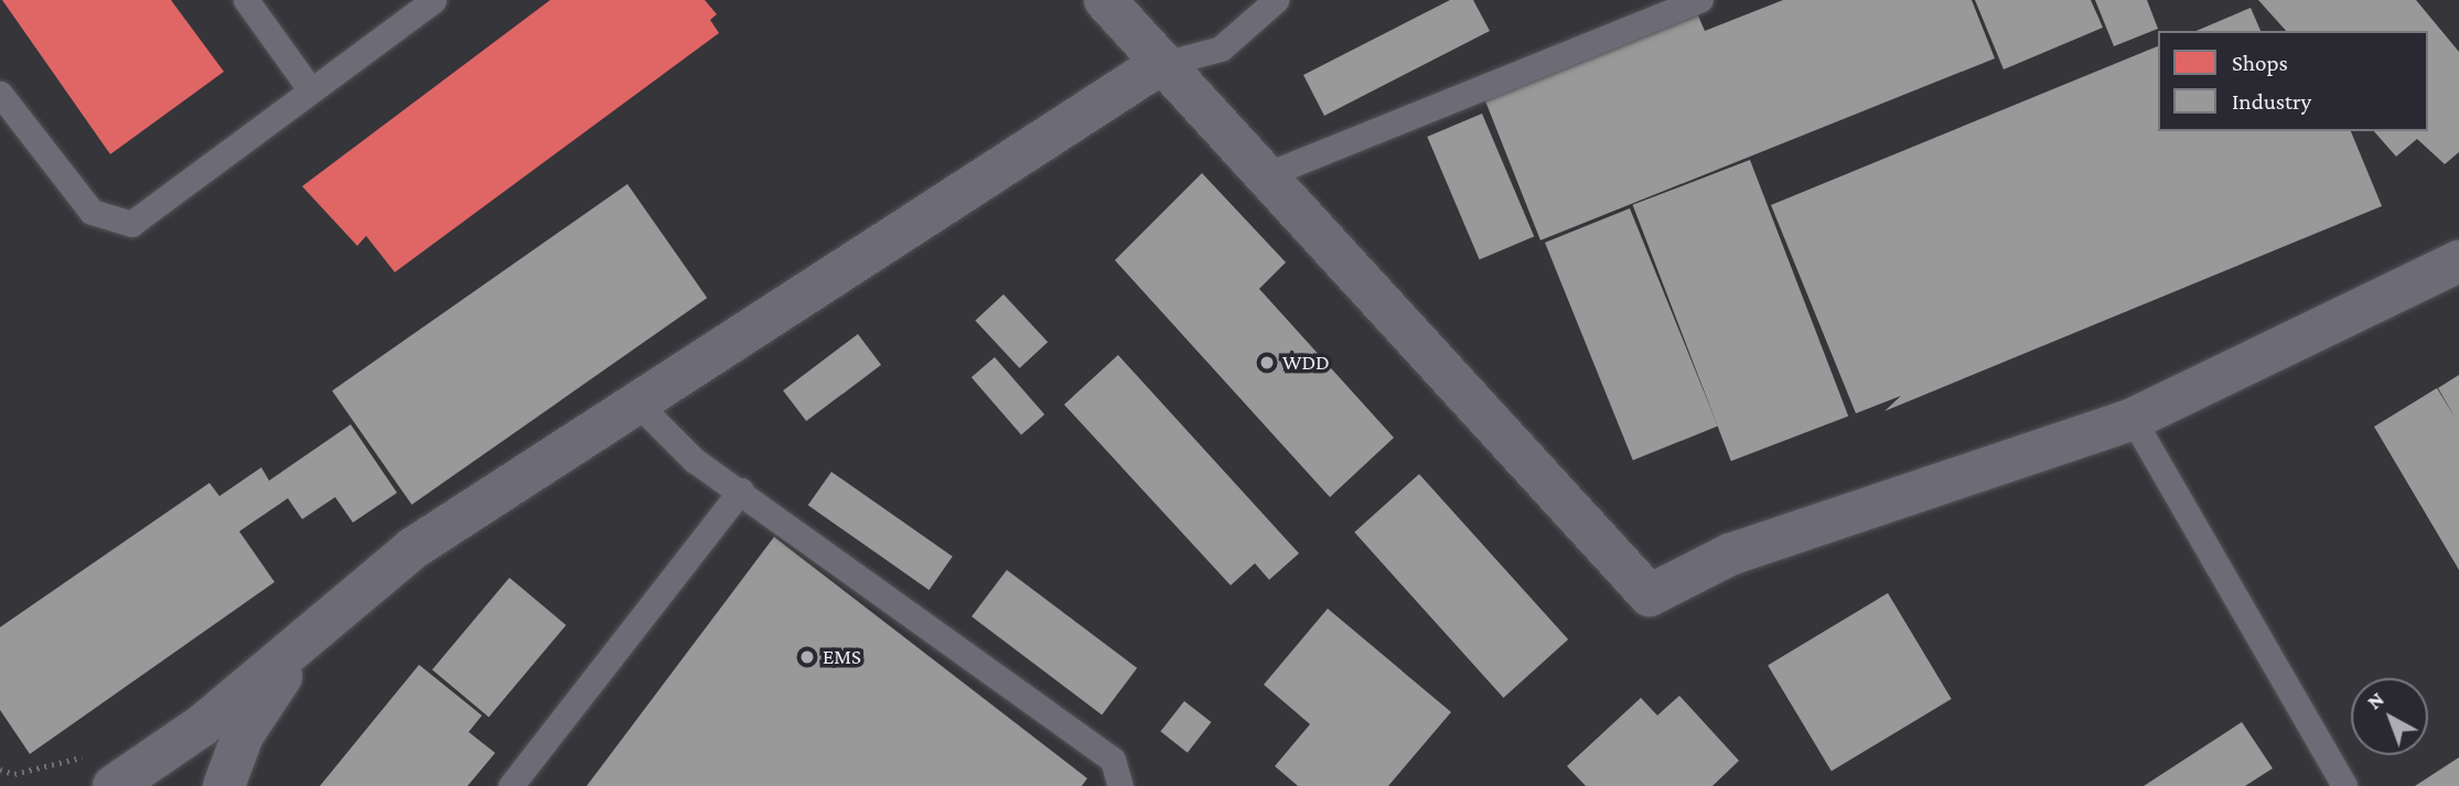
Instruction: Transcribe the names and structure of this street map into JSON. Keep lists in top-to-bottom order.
{
  "places": ["WDD", "EMS"],
  "legend": ["Shops", "Industry"],
  "north": "top left"
}
